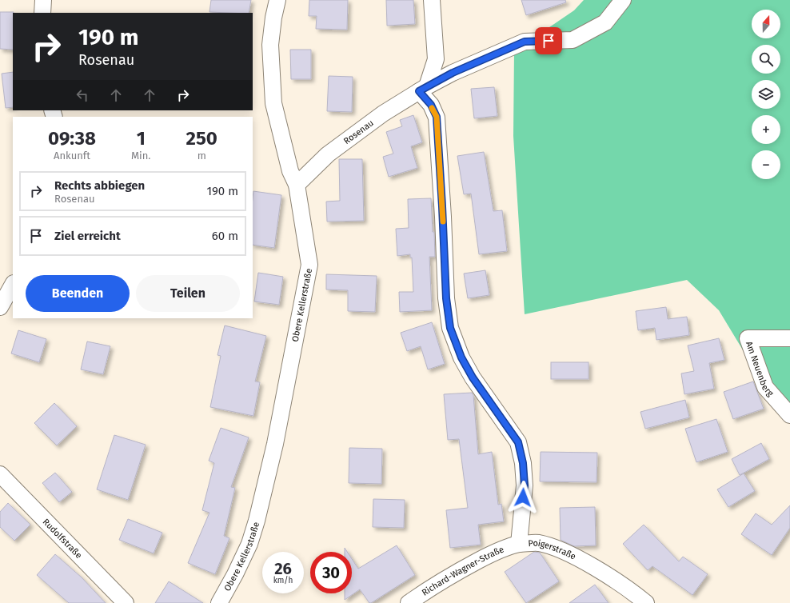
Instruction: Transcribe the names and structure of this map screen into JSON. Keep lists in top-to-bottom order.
{
  "streets": {
    "street": [
      "Rosenau",
      "Obere Kellerstraße",
      "Am Neuenberg",
      "Rudolfstraße",
      "Poigerstraße",
      "Richard-Wagner-Straße"
    ]
  },
  "crossings": [
    ["Rosenau", "Obere Kellerstraße"],
    ["Rosenau", "Poigerstraße"],
    ["Poigerstraße", "Richard-Wagner-Straße"]
  ],
  "north": "top",
  "page": {
    "map_buttons": ["+", "−"],
    "turn": ["190 m", "Rosenau"],
    "eta": [
      "09:38",
      "Ankunft",
      "1",
      "Min.",
      "250",
      "m"
    ],
    "list": [
      {
        "name": "Rechts abbiegen",
        "note": "Rosenau",
        "value": "190 m"
      },
      {
        "name": "Ziel erreicht",
        "value": "60 m"
      }
    ],
    "buttons": ["Beenden", "Teilen"],
    "speed": "26 km/h",
    "limit": "30"
  }
}
